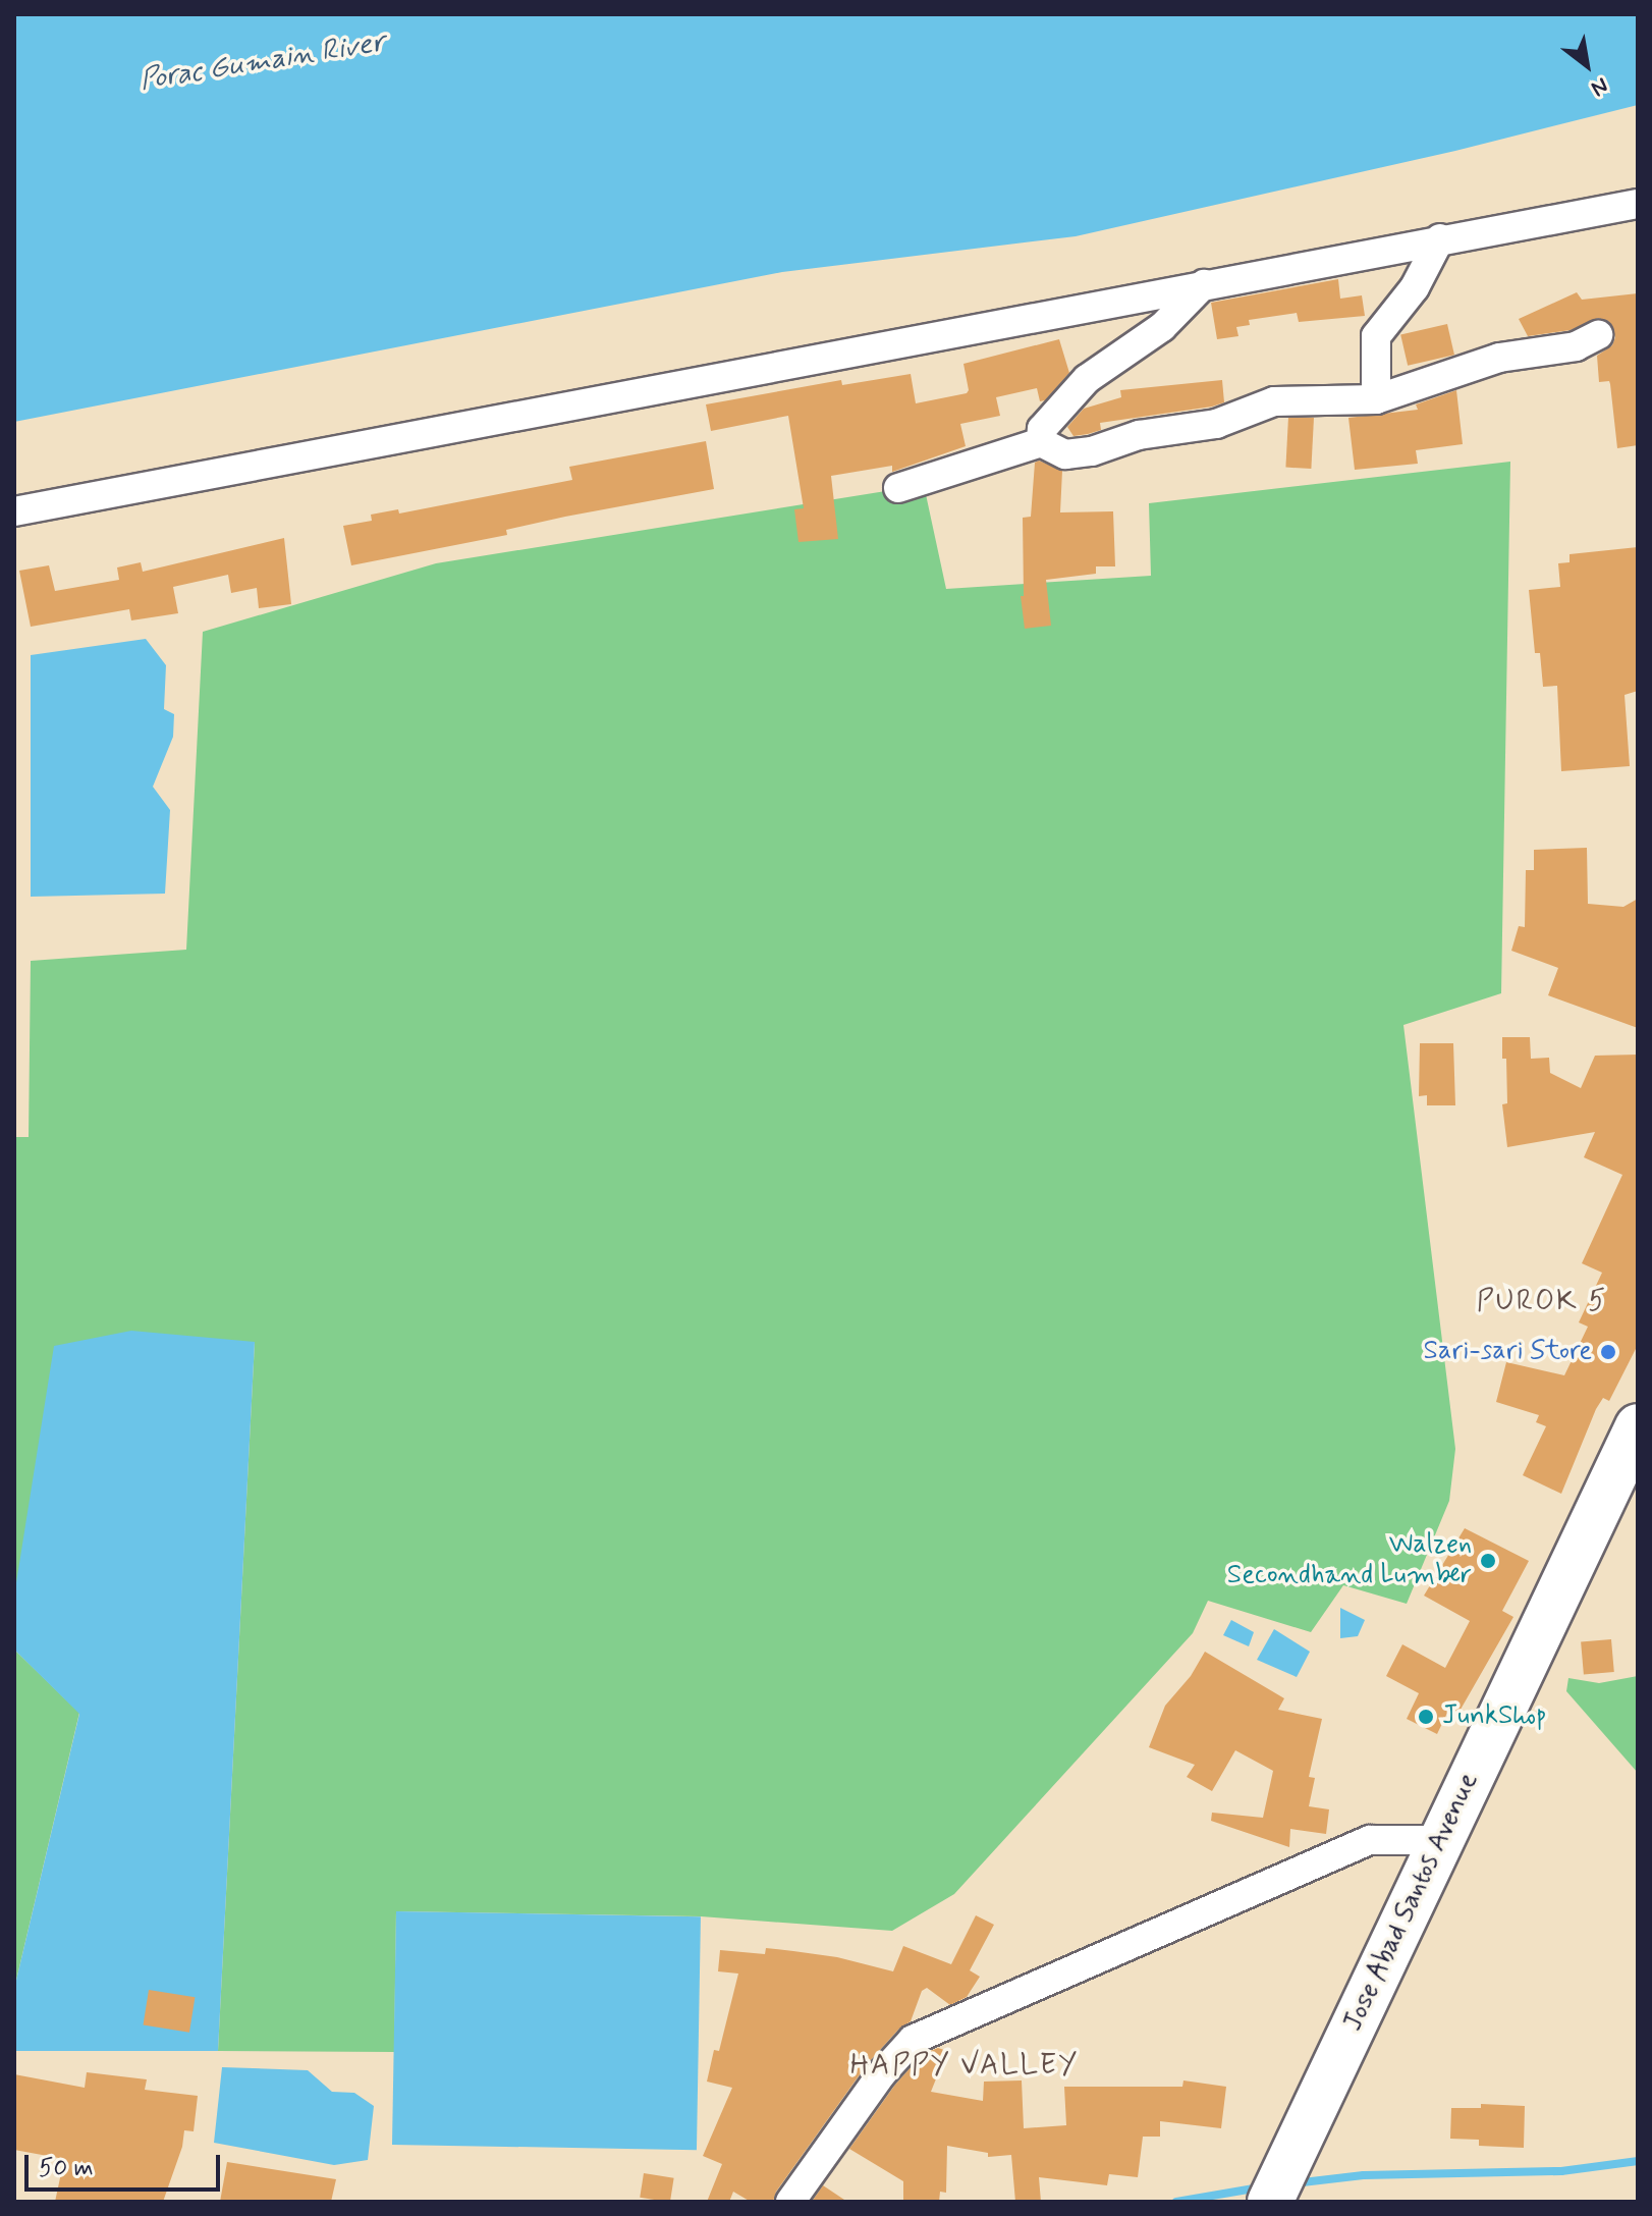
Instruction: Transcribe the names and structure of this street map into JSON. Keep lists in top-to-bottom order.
{
  "streets": {
    "highway": ["Jose Abad Santos Avenue"]
  },
  "districts": ["PUROK 5", "HAPPY VALLEY"],
  "water": ["Porac Gumain River"],
  "places": ["Sari-sari Store", "Walzen Secondhand Lumber", "JunkShop"],
  "scale_bar": "50 m",
  "north": "bottom right"
}
